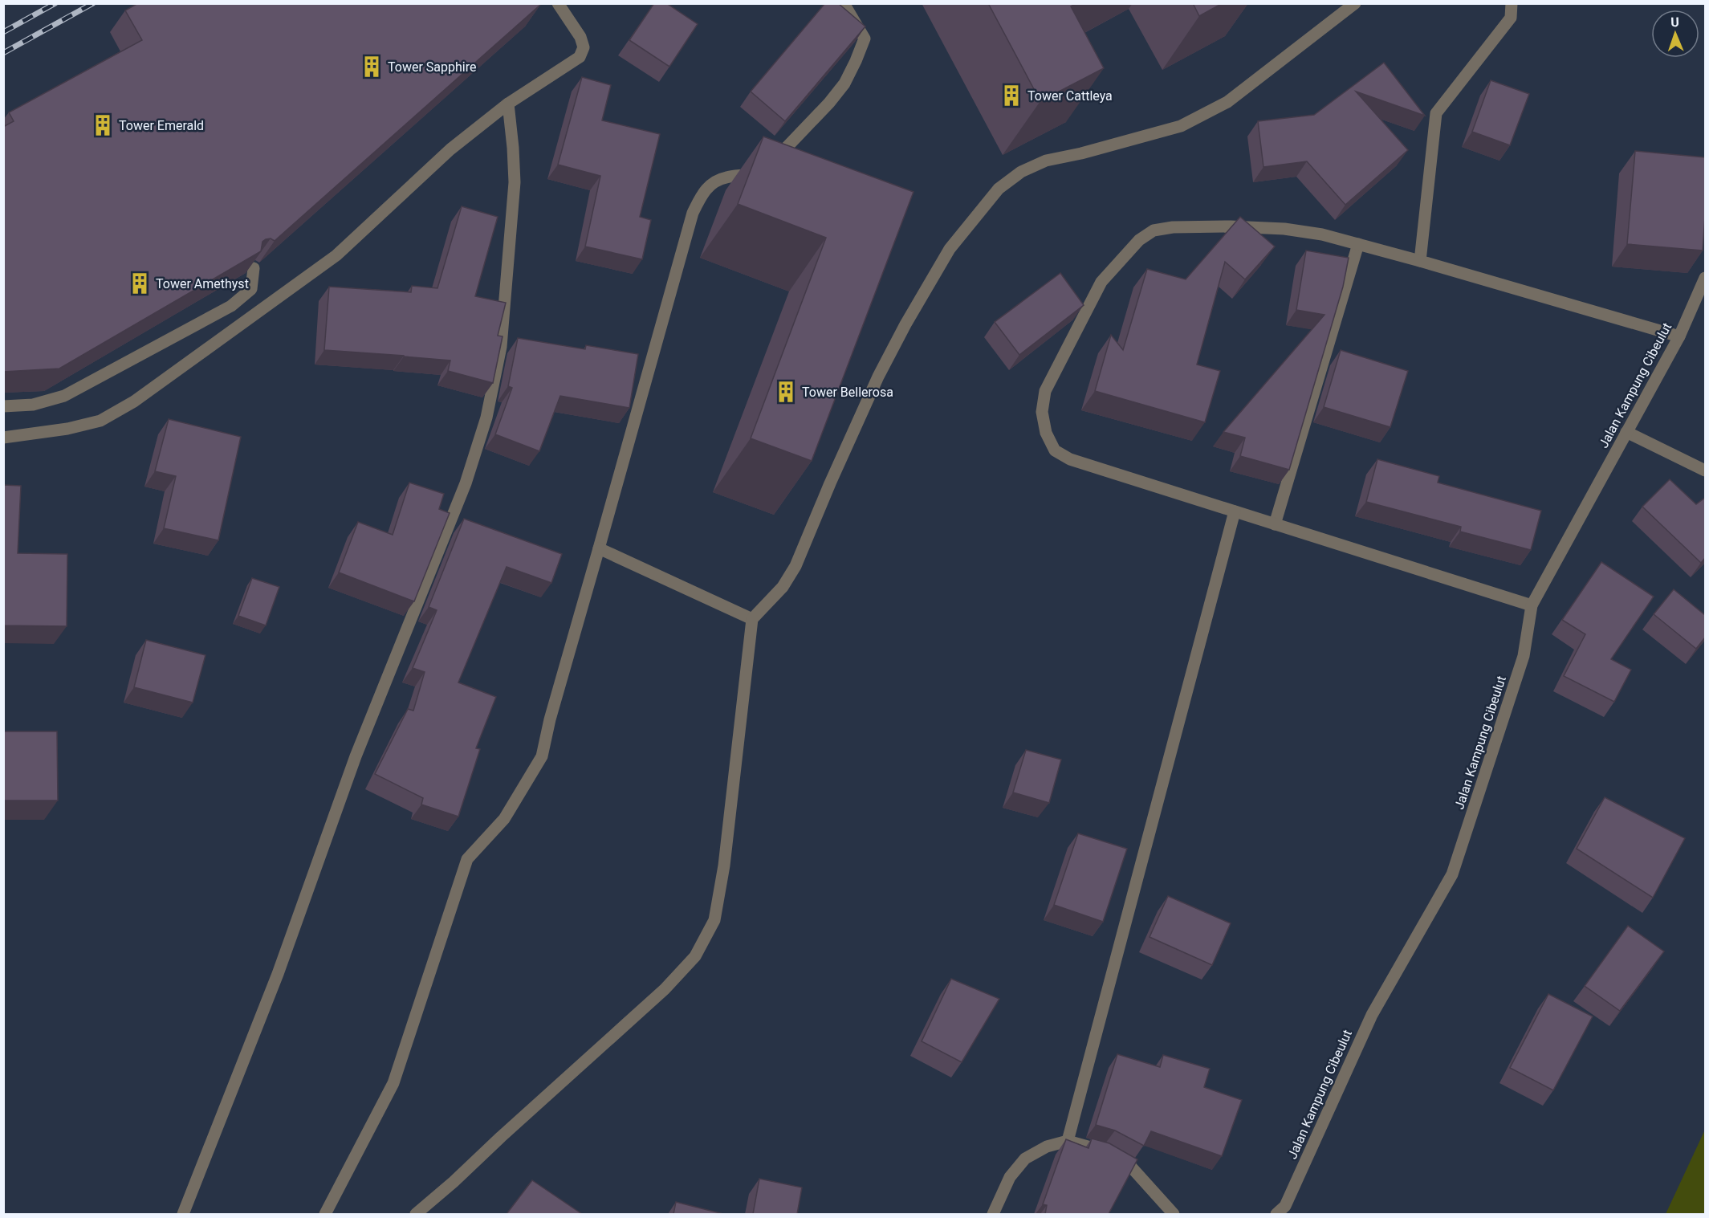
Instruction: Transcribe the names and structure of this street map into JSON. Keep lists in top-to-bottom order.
{
  "streets": {
    "street": ["Jalan Kampung Cibeulut"]
  },
  "places": {
    "building": [
      "Tower Sapphire",
      "Tower Cattleya",
      "Tower Emerald",
      "Tower Amethyst",
      "Tower Bellerosa"
    ]
  },
  "north": "top"
}
